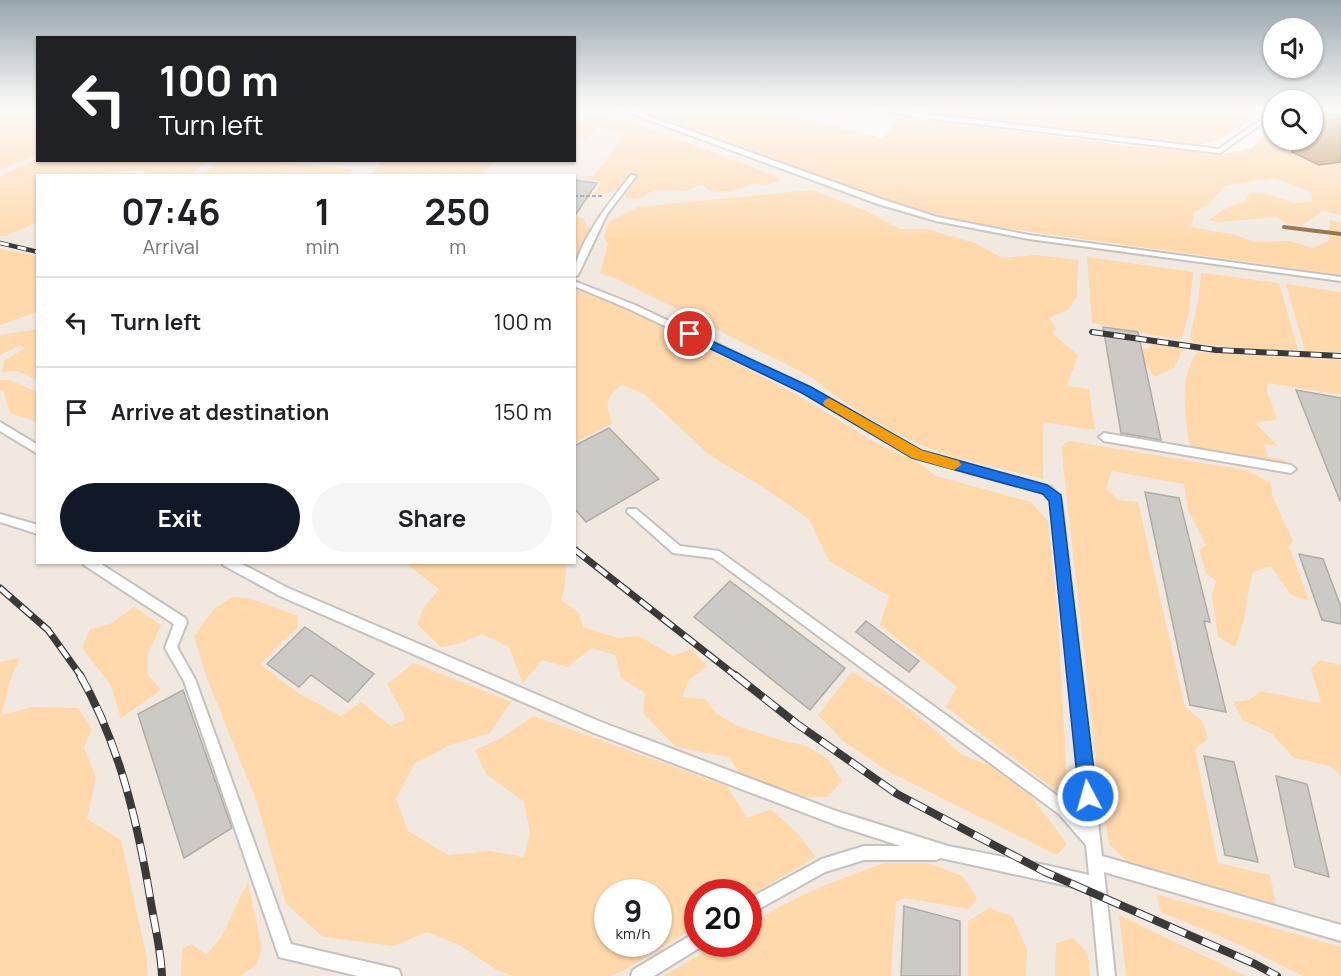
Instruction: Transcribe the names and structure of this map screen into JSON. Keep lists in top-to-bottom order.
{
  "page": {
    "turn": ["100 m", "Turn left"],
    "eta": [
      "07:46",
      "Arrival",
      "1",
      "min",
      "250",
      "m"
    ],
    "list": [
      {
        "name": "Turn left",
        "value": "100 m"
      },
      {
        "name": "Arrive at destination",
        "value": "150 m"
      }
    ],
    "buttons": ["Exit", "Share"],
    "speed": "9 km/h",
    "limit": "20"
  }
}
